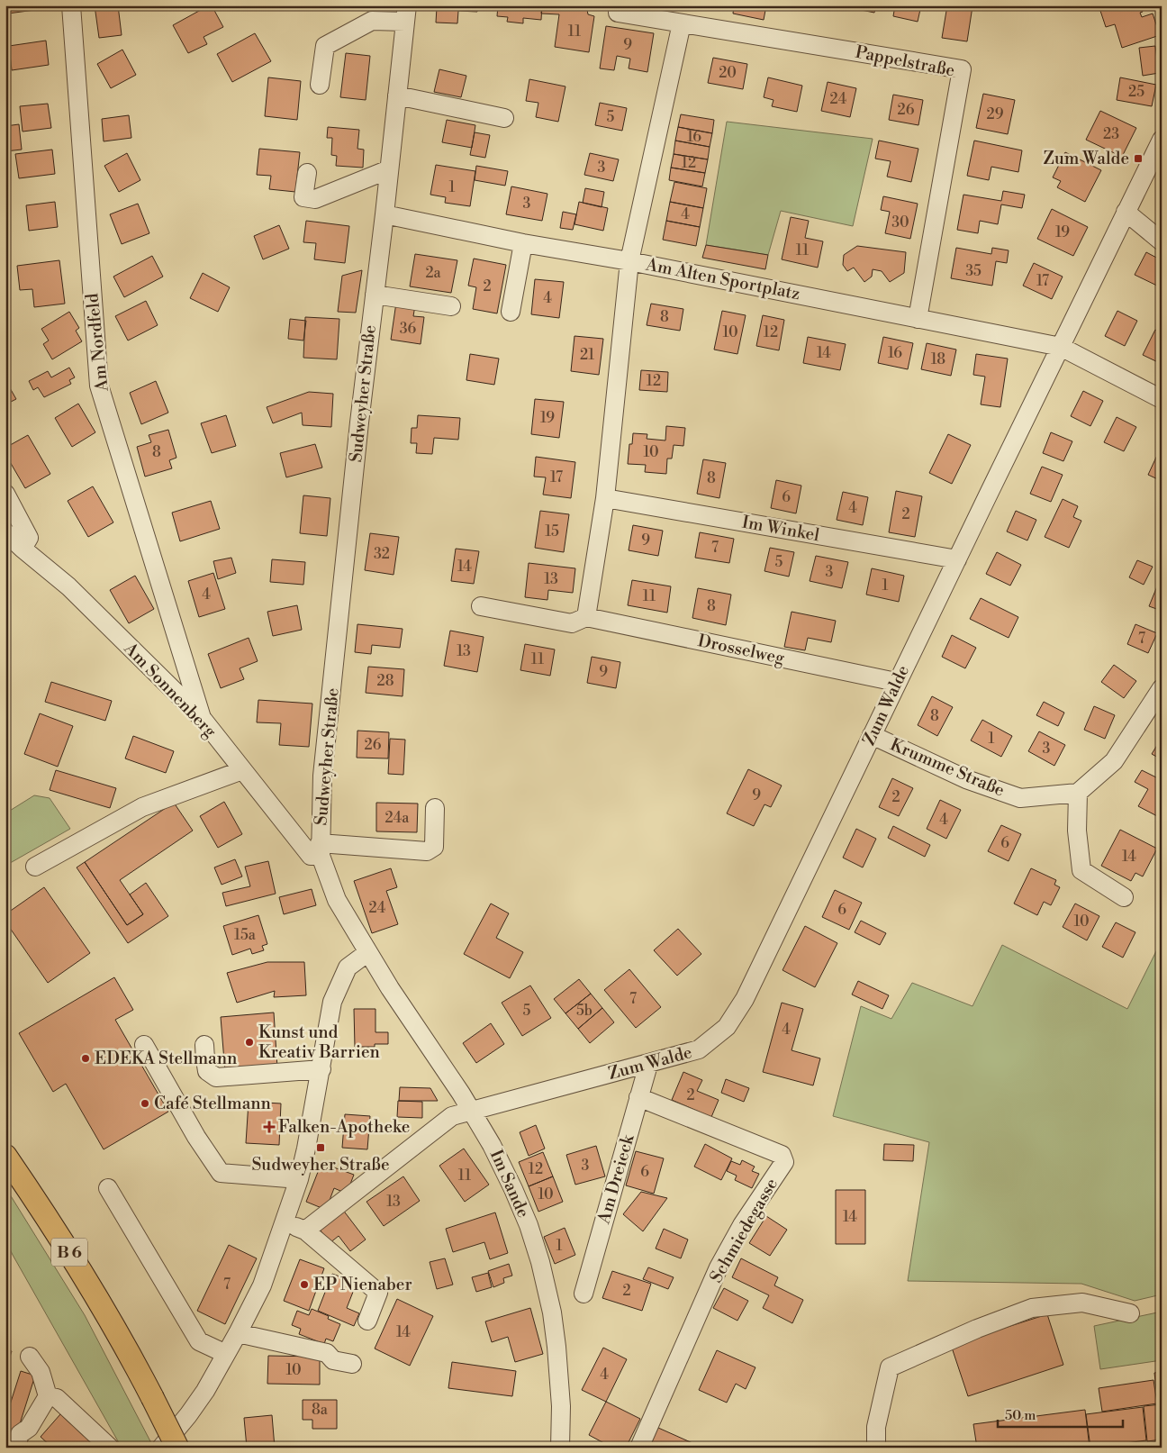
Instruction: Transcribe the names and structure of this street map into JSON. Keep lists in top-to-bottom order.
{
  "streets": {
    "main road": ["B 6"],
    "street": [
      "Pappelstraße",
      "Am Alten Sportplatz",
      "Am Nordfeld",
      "Sudweyher Straße",
      "Im Winkel",
      "Drosselweg",
      "Am Sonnenberg",
      "Zum Walde",
      "Krumme Straße",
      "Am Dreieck",
      "Im Sande",
      "Schmiedegasse"
    ]
  },
  "crossings": [
    ["Pappelstraße", "Am Alten Sportplatz"],
    ["Am Alten Sportplatz", "Sudweyher Straße"],
    ["Am Alten Sportplatz", "Zum Walde"],
    ["Am Nordfeld", "Am Sonnenberg"],
    ["Sudweyher Straße", "Am Sonnenberg"],
    ["Sudweyher Straße", "Im Sande"],
    ["Im Winkel", "Zum Walde"],
    ["Drosselweg", "Zum Walde"],
    ["Zum Walde", "Krumme Straße"],
    ["Zum Walde", "Am Dreieck"],
    ["Zum Walde", "Im Sande"],
    ["Am Dreieck", "Schmiedegasse"]
  ],
  "places": {
    "transit": ["Zum Walde", "Sudweyher Straße"],
    "other": [
      "Kunst und Kreativ Barrien",
      "EDEKA Stellmann",
      "Café Stellmann",
      "EP Nienaber"
    ],
    "health": ["Falken-Apotheke"]
  },
  "house_numbers": [
    "11",
    "9",
    "20",
    "25",
    "24",
    "26",
    "29",
    "5",
    "23",
    "16",
    "12",
    "3",
    "1",
    "3",
    "4",
    "30",
    "19",
    "11",
    "35",
    "2a",
    "17",
    "2",
    "4",
    "8",
    "36",
    "10",
    "12",
    "14",
    "16",
    "21",
    "18",
    "12",
    "19",
    "8",
    "10",
    "17",
    "8",
    "6",
    "4",
    "2",
    "15",
    "9",
    "7",
    "32",
    "5",
    "14",
    "3",
    "13",
    "1",
    "4",
    "11",
    "8",
    "7",
    "13",
    "11",
    "9",
    "28",
    "8",
    "1",
    "26",
    "3",
    "9",
    "2",
    "24a",
    "4",
    "6",
    "14",
    "24",
    "6",
    "10",
    "15a",
    "7",
    "5",
    "5b",
    "4",
    "2",
    "3",
    "12",
    "6",
    "11",
    "10",
    "13",
    "14",
    "1",
    "7",
    "2",
    "14",
    "10",
    "4",
    "8a"
  ],
  "scale_bar": "50 m"
}
